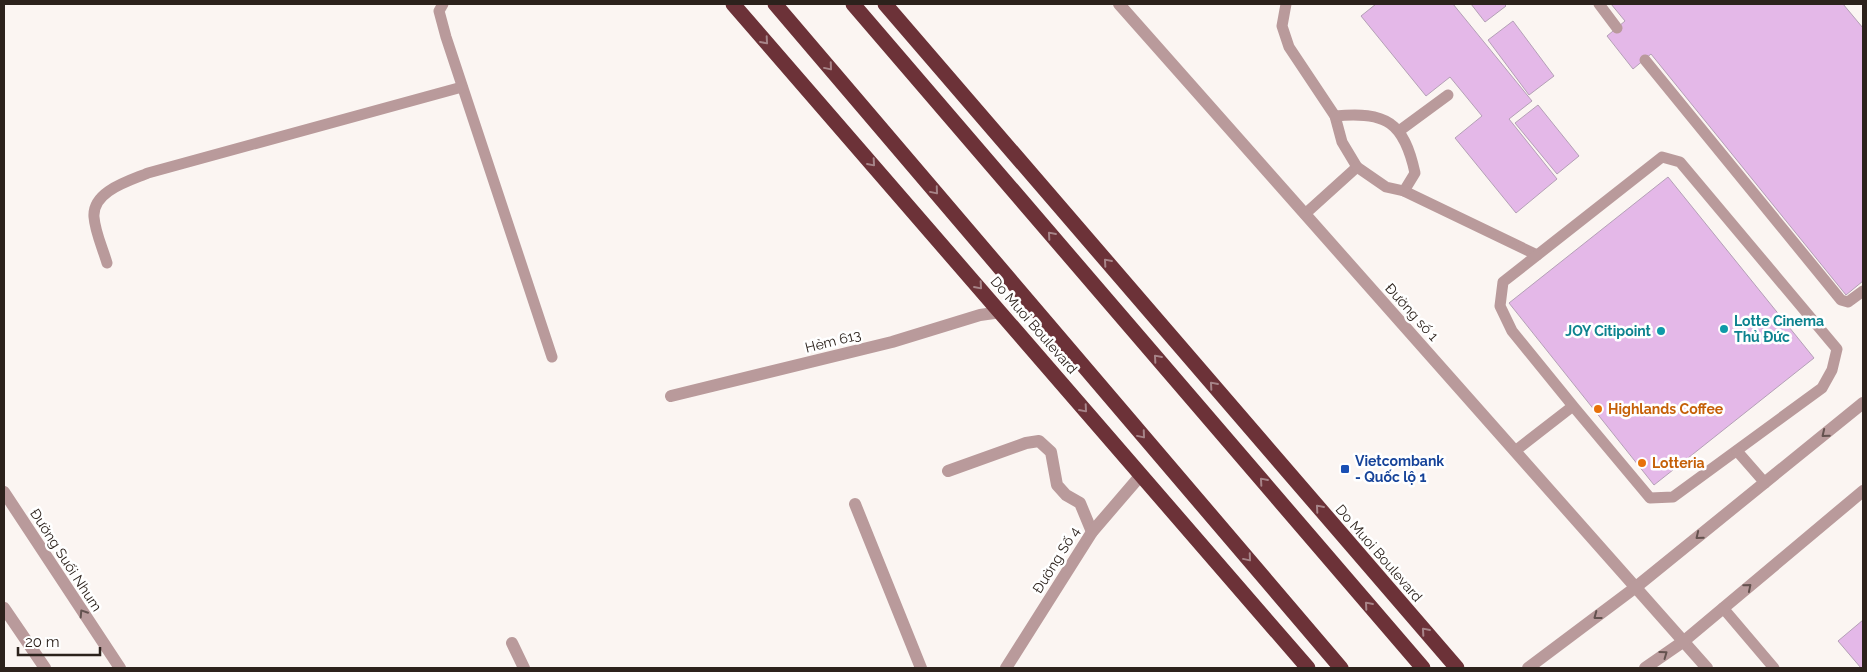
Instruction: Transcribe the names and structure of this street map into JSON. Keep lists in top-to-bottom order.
{
  "streets": {
    "highway": ["Do Muoi Boulevard"],
    "street": [
      "Đường số 1",
      "Hẻm 613",
      "Đường Suối Nhum",
      "Đường Số 4"
    ]
  },
  "crossings": [
    ["Do Muoi Boulevard", "Hẻm 613"],
    ["Do Muoi Boulevard", "Đường Số 4"]
  ],
  "places": {
    "other": [
      "Lotte Cinema Thủ Đức",
      "JOY Citipoint",
      "Highlands Coffee",
      "Lotteria"
    ],
    "transit": ["Vietcombank - Quốc lộ 1"]
  },
  "scale_bar": "20 m"
}
